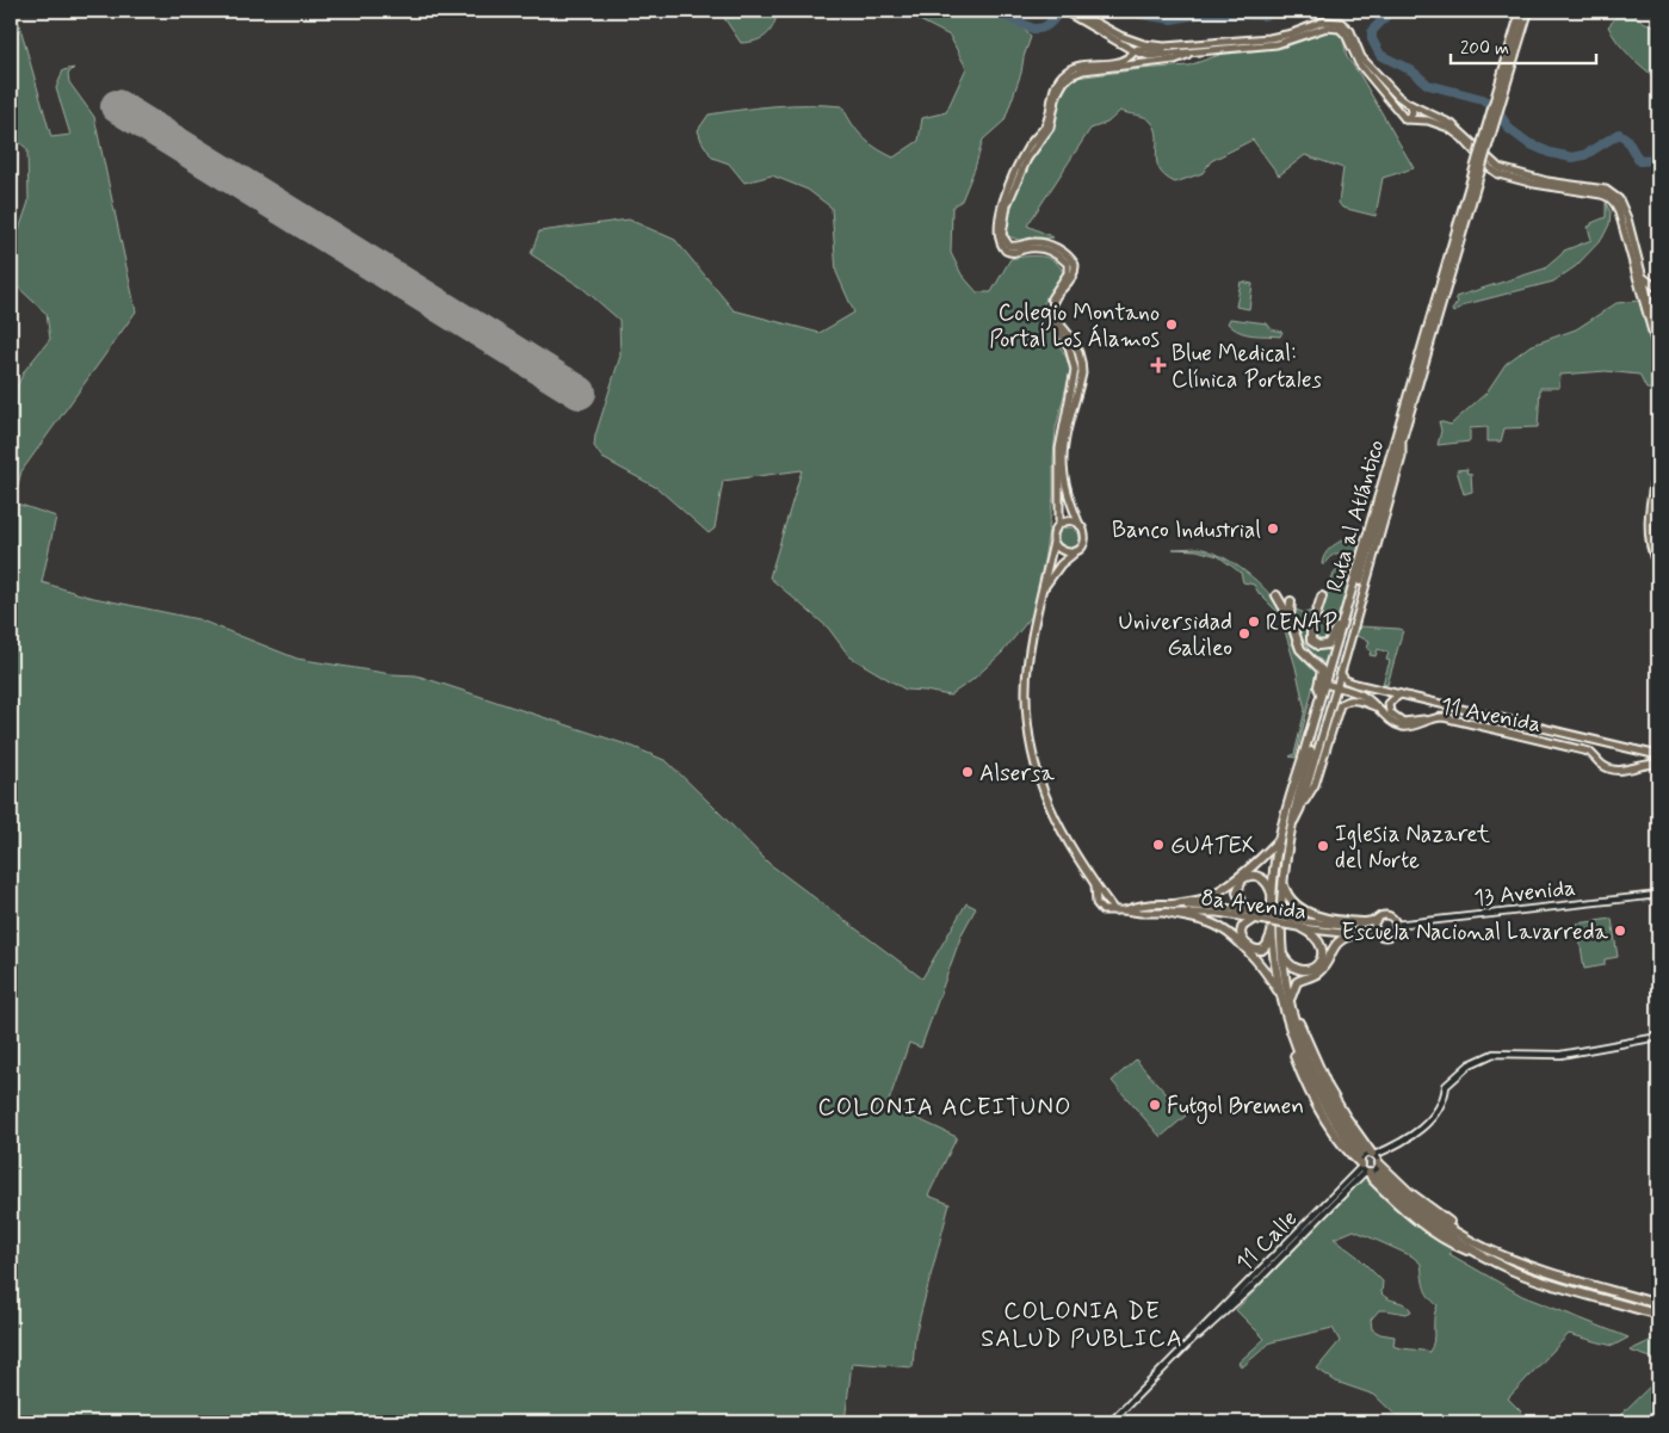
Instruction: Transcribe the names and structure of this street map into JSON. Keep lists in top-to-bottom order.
{
  "streets": {
    "highway": ["Ruta al Atlántico"],
    "main road": ["11 Avenida", "8a Avenida"],
    "street": ["13 Avenida", "11 Calle"]
  },
  "crossings": [
    ["Ruta al Atlántico", "11 Avenida"],
    ["13 Avenida", "8a Avenida"]
  ],
  "districts": ["COLONIA ACEITUNO", "COLONIA DE SALUD PUBLICA"],
  "places": {
    "other": [
      "Colegio Montano Portal Los Álamos",
      "Banco Industrial",
      "RENAP",
      "Universidad Galileo",
      "Alsersa",
      "GUATEX",
      "Iglesia Nazaret del Norte",
      "Escuela Nacional Lavarreda",
      "Futgol Bremen"
    ],
    "health": ["Blue Medical: Clínica Portales"]
  },
  "scale_bar": "200 m"
}
